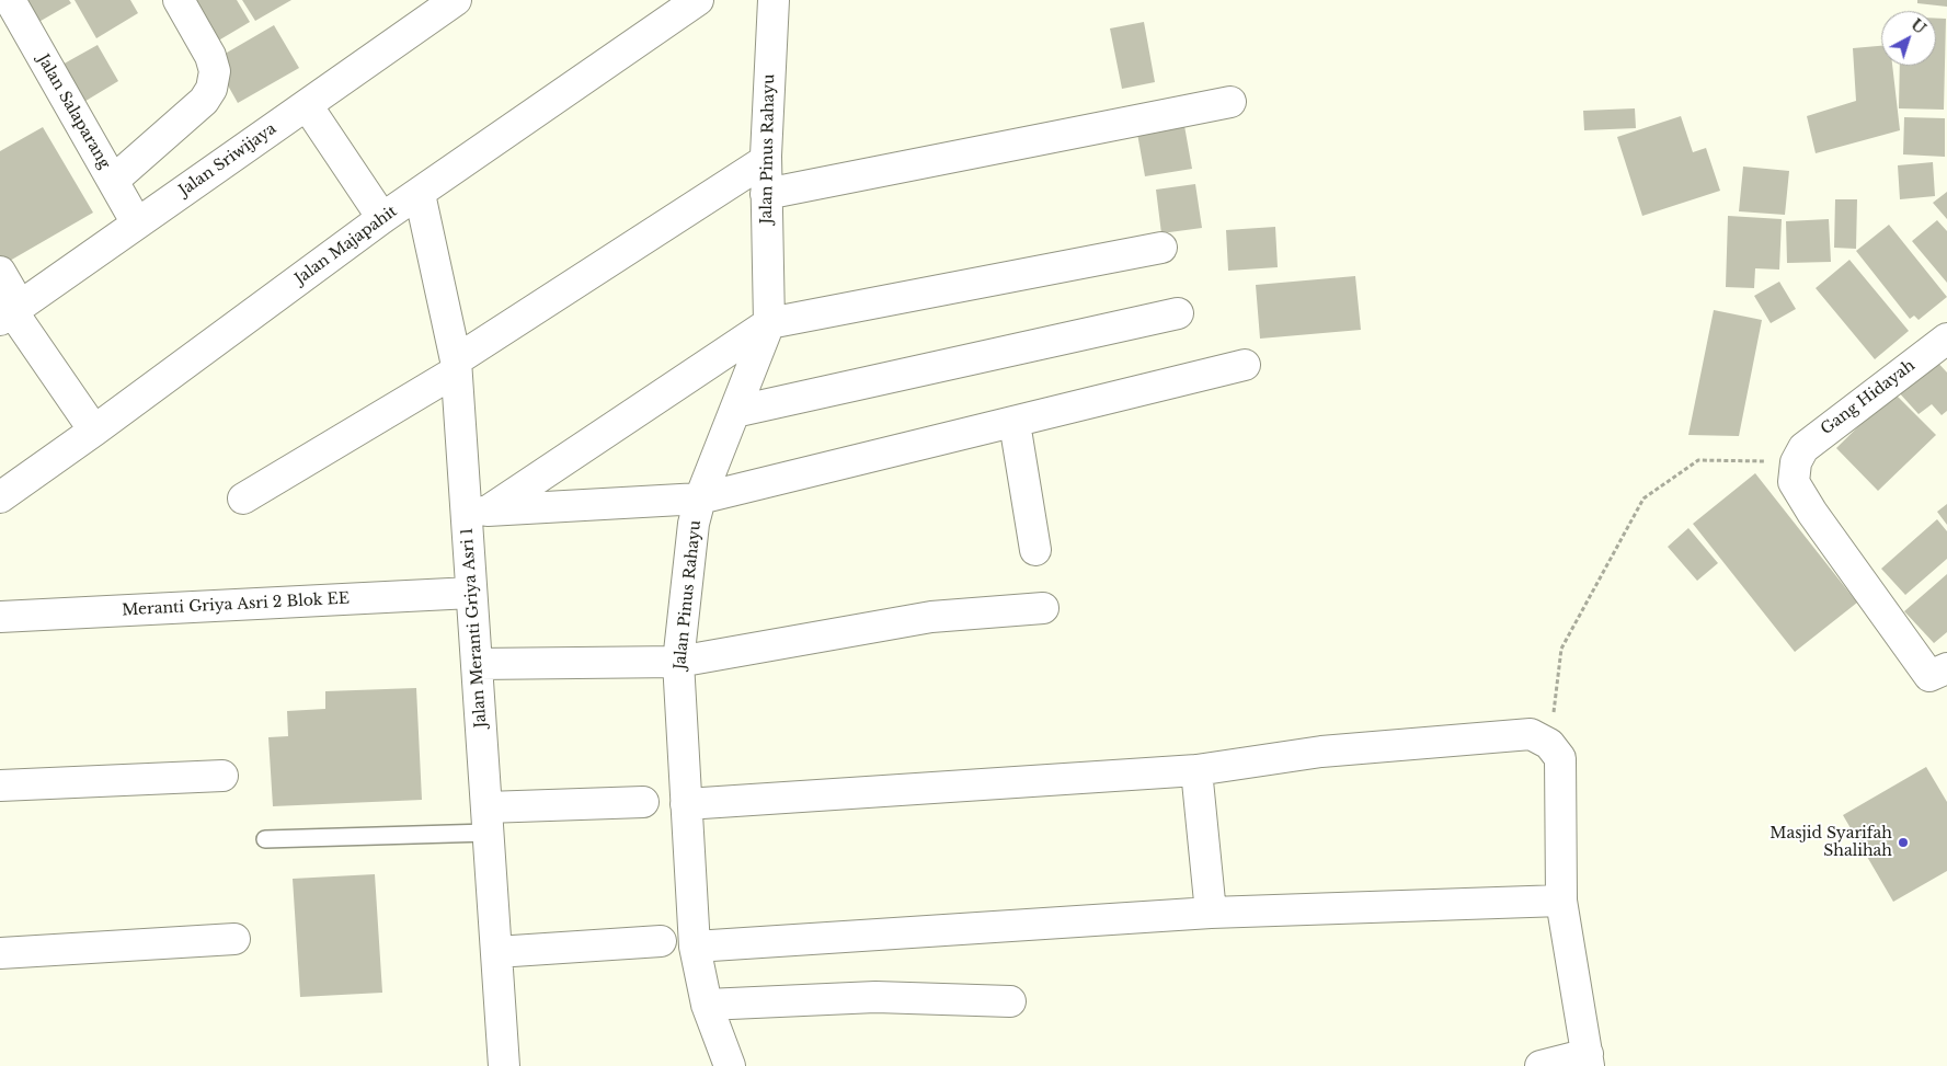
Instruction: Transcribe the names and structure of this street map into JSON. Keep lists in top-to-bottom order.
{
  "streets": {
    "street": [
      "Jalan Salaparang",
      "Jalan Pinus Rahayu",
      "Jalan Sriwijaya",
      "Jalan Majapahit",
      "Gang Hidayah",
      "Meranti Griya Asri 2 Blok EE",
      "Jalan Meranti Griya Asri 1"
    ]
  },
  "crossings": [
    ["Jalan Salaparang", "Jalan Sriwijaya"],
    ["Jalan Majapahit", "Jalan Meranti Griya Asri 1"],
    ["Meranti Griya Asri 2 Blok EE", "Jalan Meranti Griya Asri 1"]
  ],
  "places": ["Masjid Syarifah Shalihah"],
  "north": "top right"
}
